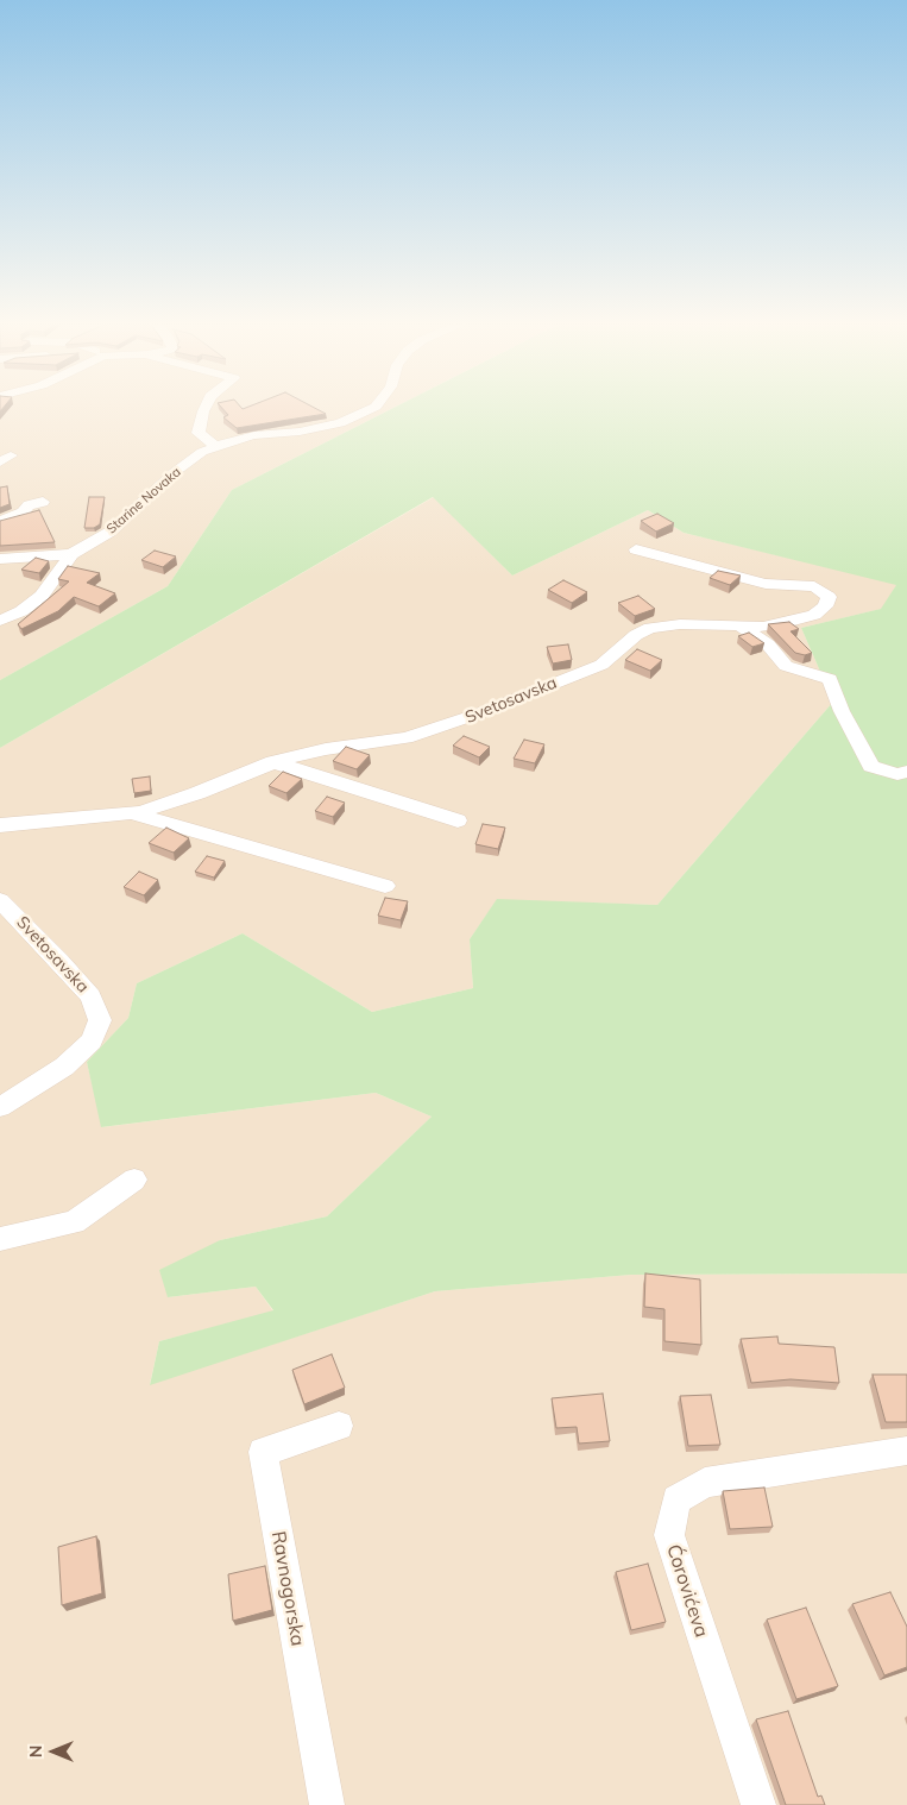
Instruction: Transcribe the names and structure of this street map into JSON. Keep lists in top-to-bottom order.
{
  "streets": {
    "street": [
      "Starine Novaka",
      "Svetosavska",
      "Ravnogorska",
      "Ćorovićeva"
    ]
  },
  "north": "left"
}
